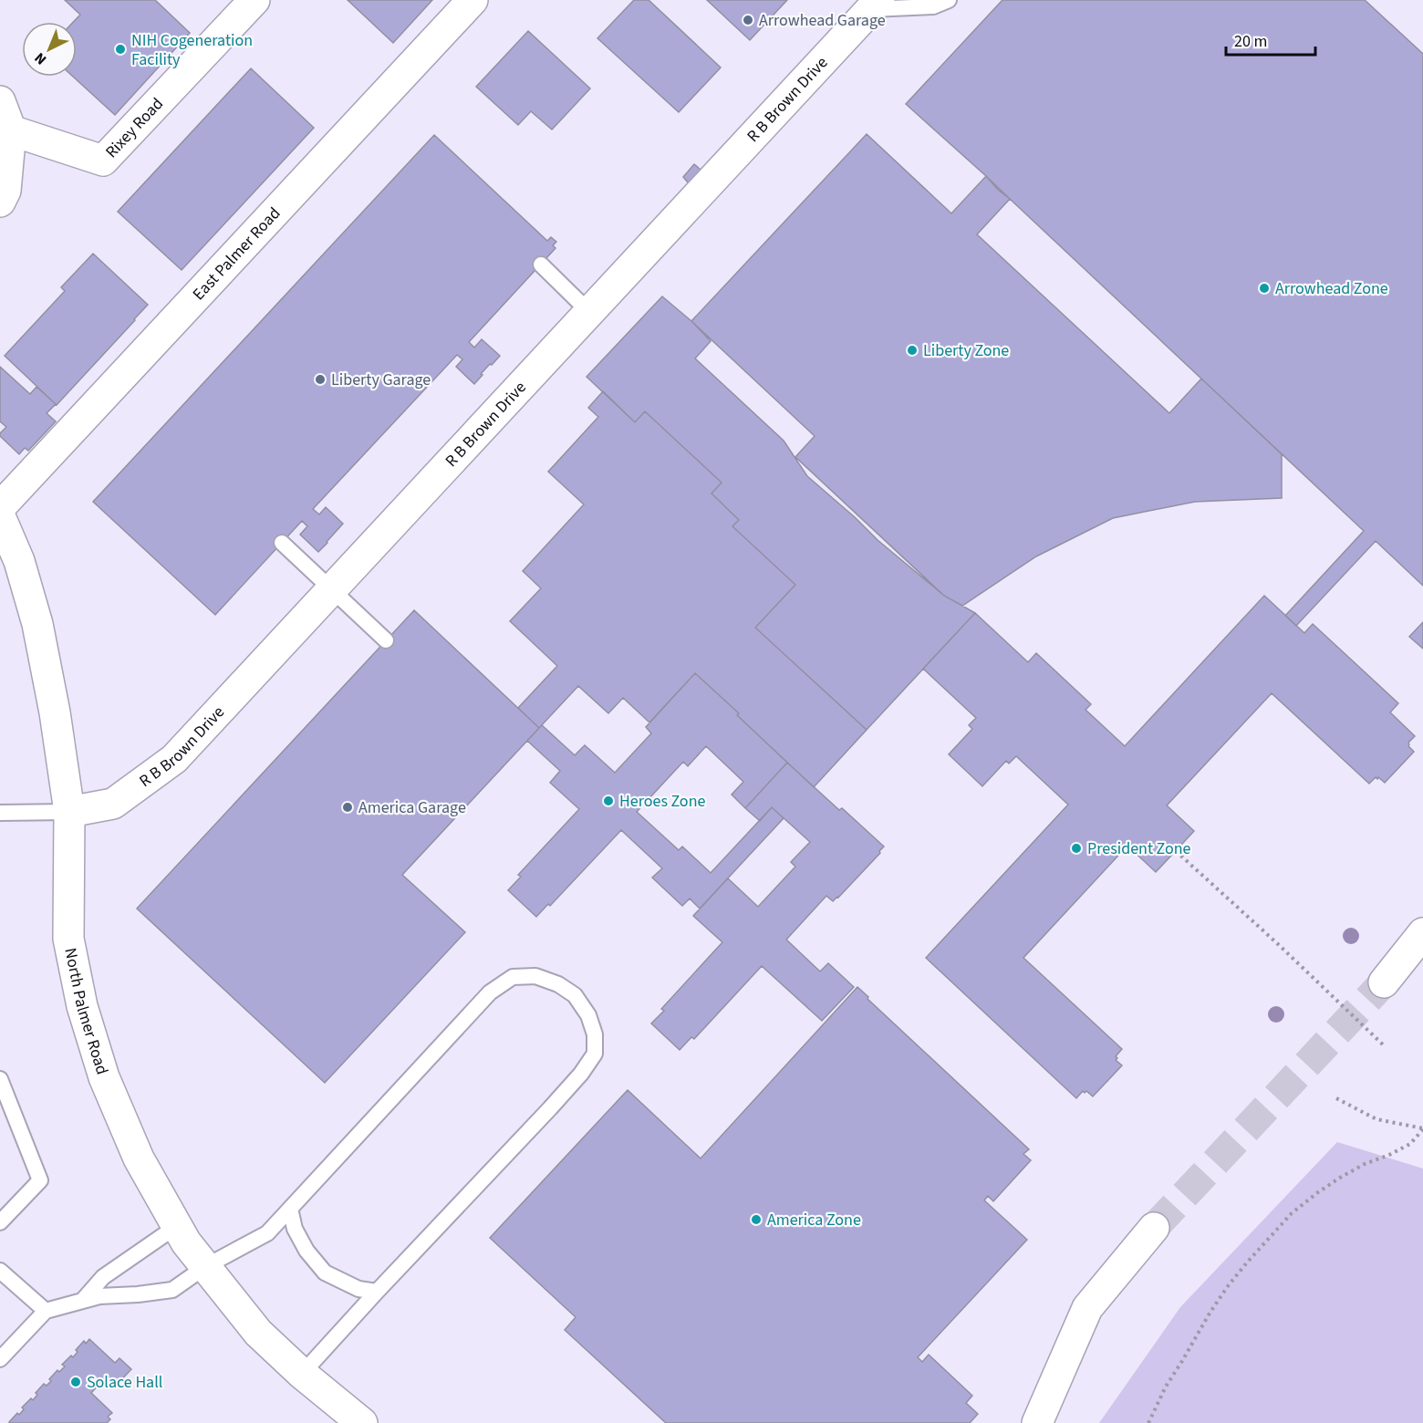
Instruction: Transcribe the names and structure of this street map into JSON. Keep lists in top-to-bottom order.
{
  "streets": {
    "street": [
      "R B Brown Drive",
      "Rixey Road",
      "East Palmer Road",
      "North Palmer Road"
    ]
  },
  "crossings": [
    ["R B Brown Drive", "North Palmer Road"]
  ],
  "places": [
    "Arrowhead Garage",
    "NIH Cogeneration Facility",
    "Arrowhead Zone",
    "Liberty Zone",
    "Liberty Garage",
    "Heroes Zone",
    "America Garage",
    "President Zone",
    "America Zone",
    "Solace Hall"
  ],
  "scale_bar": "20 m",
  "north": "bottom left"
}
